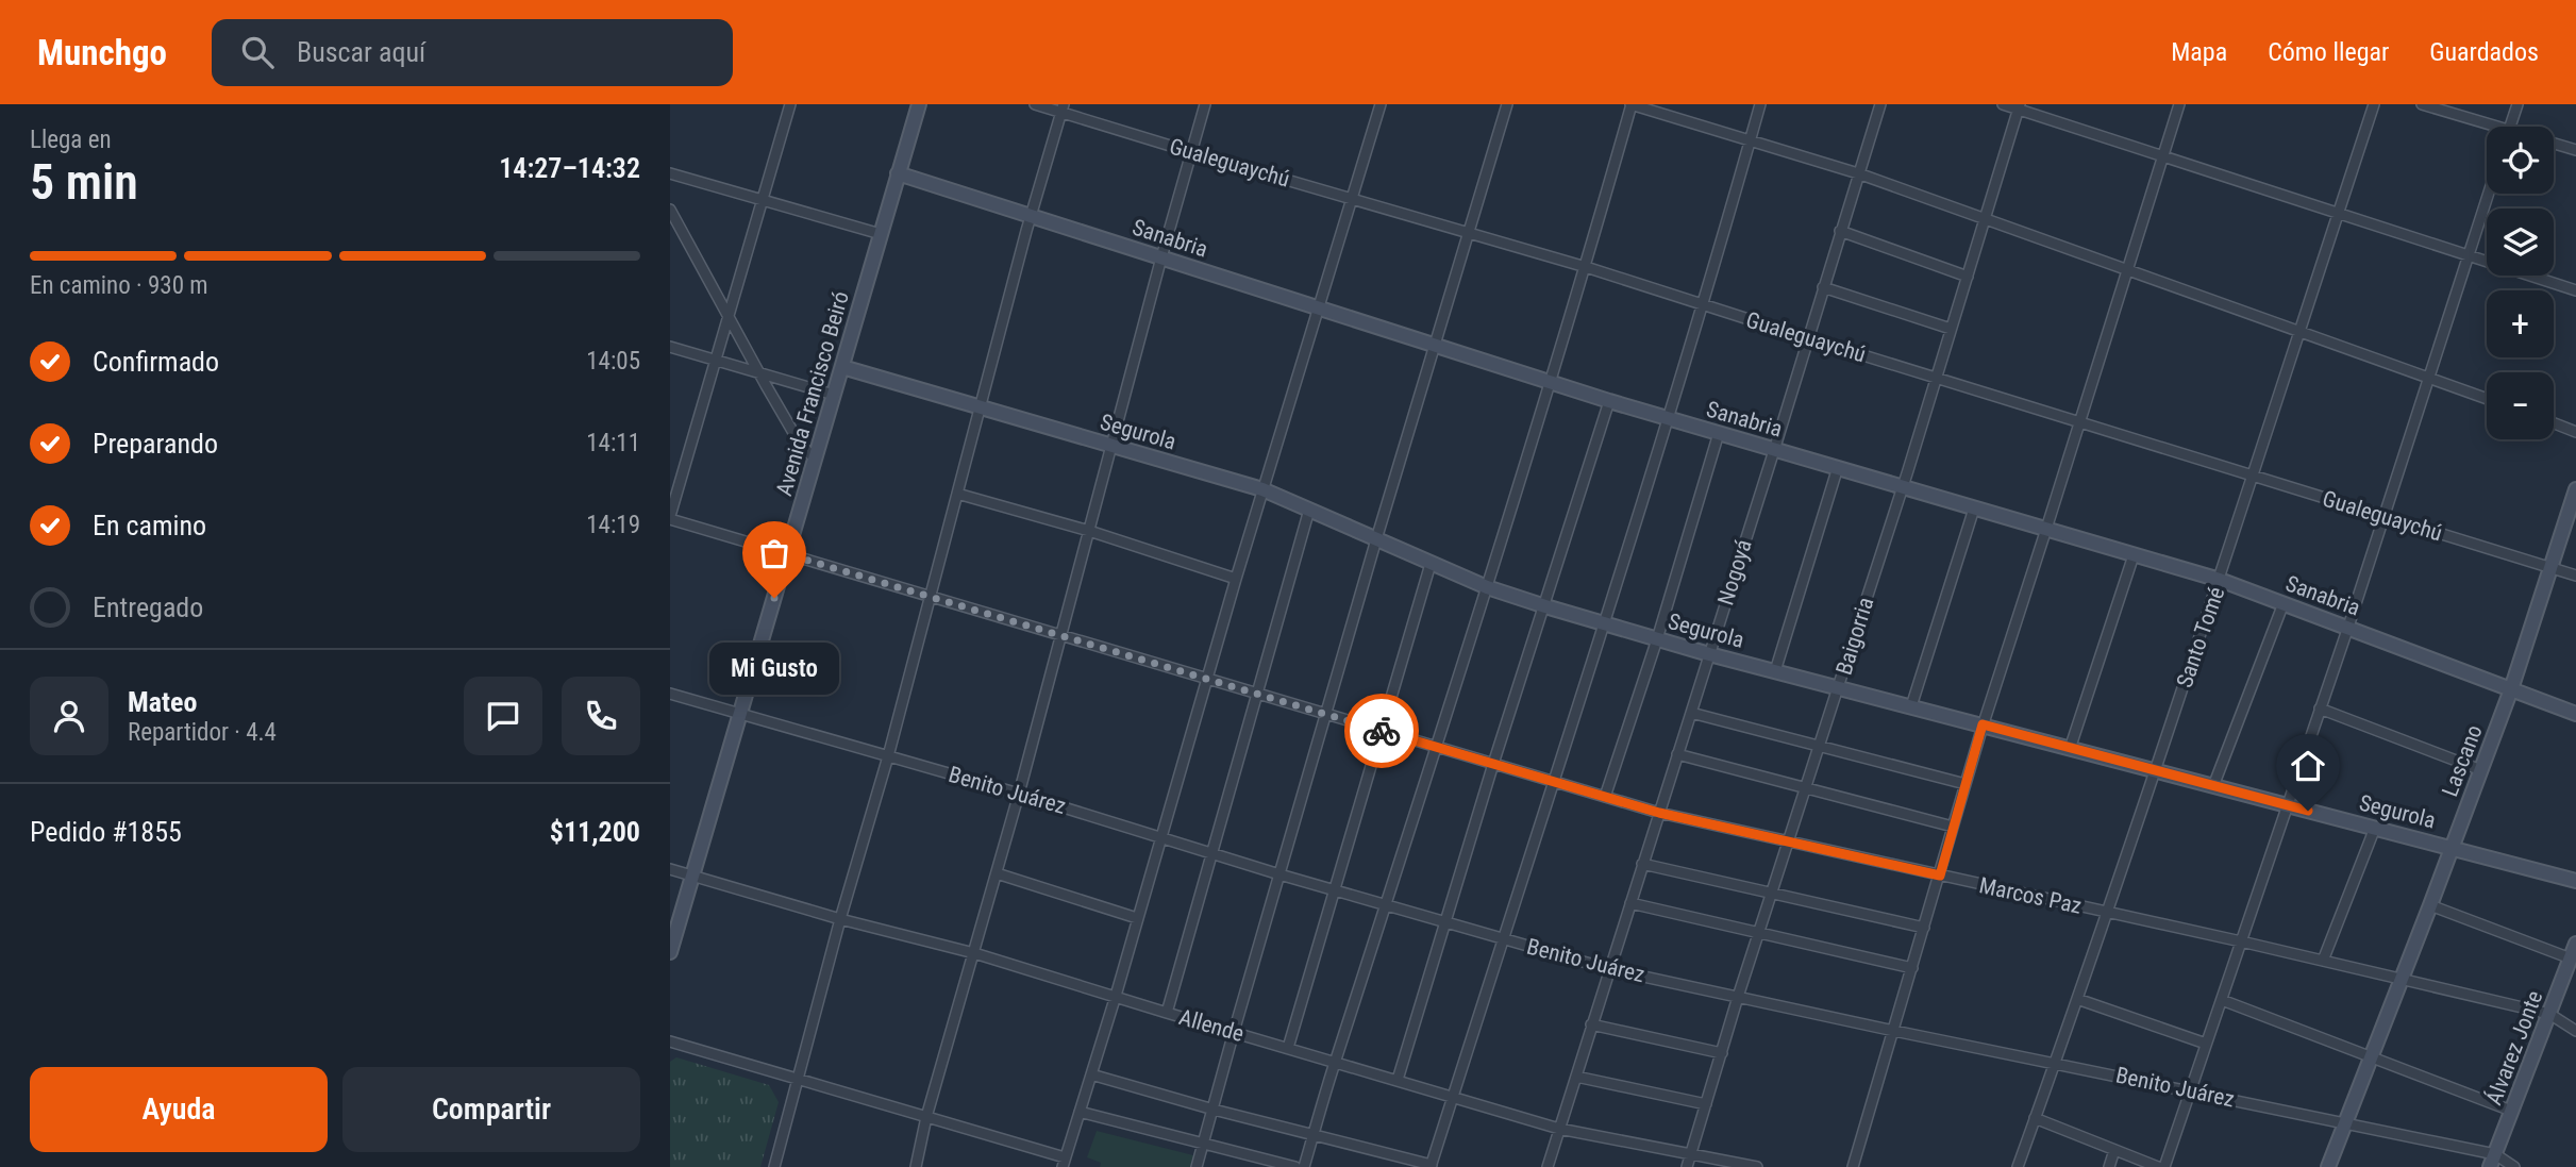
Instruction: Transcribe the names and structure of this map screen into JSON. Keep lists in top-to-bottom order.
{
  "streets": {
    "street": [
      "Gualeguaychú",
      "Sanabria",
      "Avenida Francisco Beiró",
      "Segurola",
      "Nogoyá",
      "Baigorria",
      "Santo Tomé",
      "Lascano",
      "Benito Juárez",
      "Marcos Paz",
      "Allende",
      "Álvarez Jonte"
    ]
  },
  "crossings": [
    ["Gualeguaychú", "Nogoyá"],
    ["Gualeguaychú", "Baigorria"],
    ["Gualeguaychú", "Santo Tomé"],
    ["Gualeguaychú", "Lascano"],
    ["Sanabria", "Avenida Francisco Beiró"],
    ["Sanabria", "Nogoyá"],
    ["Sanabria", "Baigorria"],
    ["Sanabria", "Santo Tomé"],
    ["Sanabria", "Lascano"],
    ["Avenida Francisco Beiró", "Segurola"],
    ["Avenida Francisco Beiró", "Benito Juárez"],
    ["Avenida Francisco Beiró", "Marcos Paz"],
    ["Avenida Francisco Beiró", "Allende"],
    ["Segurola", "Nogoyá"],
    ["Segurola", "Baigorria"],
    ["Segurola", "Santo Tomé"],
    ["Segurola", "Lascano"],
    ["Nogoyá", "Benito Juárez"],
    ["Nogoyá", "Marcos Paz"],
    ["Nogoyá", "Allende"],
    ["Baigorria", "Benito Juárez"],
    ["Baigorria", "Marcos Paz"],
    ["Baigorria", "Allende"],
    ["Santo Tomé", "Benito Juárez"],
    ["Santo Tomé", "Marcos Paz"],
    ["Lascano", "Benito Juárez"],
    ["Lascano", "Marcos Paz"],
    ["Benito Juárez", "Álvarez Jonte"],
    ["Marcos Paz", "Álvarez Jonte"]
  ],
  "places": ["Mi Gusto"],
  "page": {
    "header": "Munchgo",
    "search": "Buscar aquí",
    "nav": ["Mapa", "Cómo llegar", "Guardados"],
    "heading": ["5 min", "Llega en", "14:27–14:32"],
    "panel": [
      "Mateo",
      "Repartidor · 4.4",
      "Pedido #1855",
      "$11,200"
    ],
    "map_buttons": ["+", "−"],
    "bar": "En camino · 930 m",
    "list": [
      ["Confirmado", "14:05"],
      ["Preparando", "14:11"],
      ["En camino", "14:19"],
      "Entregado"
    ],
    "bubble": "Mi Gusto",
    "buttons": ["Ayuda", "Compartir"]
  }
}
